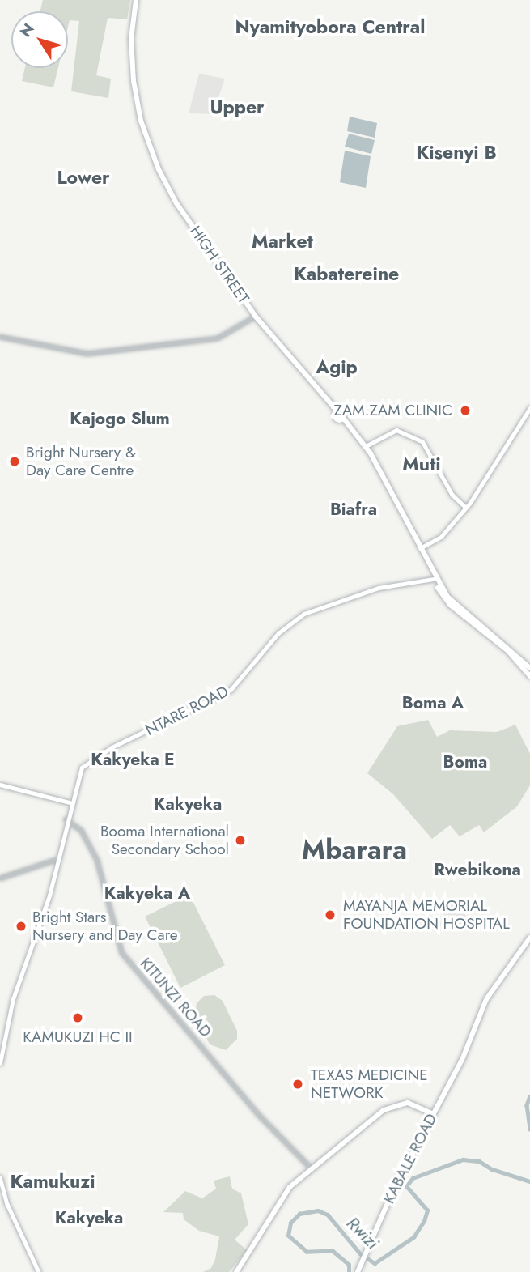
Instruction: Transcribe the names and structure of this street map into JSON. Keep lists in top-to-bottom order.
{
  "streets": {
    "main road": ["HIGH STREET", "NTARE ROAD", "KABALE ROAD"],
    "street": ["KITUNZI ROAD"]
  },
  "crossings": [
    ["NTARE ROAD", "KITUNZI ROAD"]
  ],
  "districts": [
    "Nyamityobora Central",
    "Upper",
    "Kisenyi B",
    "Lower",
    "Market",
    "Kabatereine",
    "Agip",
    "Kajogo Slum",
    "Muti",
    "Biafra",
    "Boma A",
    "Kakyeka E",
    "Boma",
    "Kakyeka",
    "Mbarara",
    "Rwebikona",
    "Kakyeka A",
    "Kamukuzi",
    "Kakyeka"
  ],
  "water": ["Rwizi"],
  "places": [
    "ZAM.ZAM CLINIC",
    "Bright Nursery & Day Care Centre",
    "Booma International Secondary School",
    "MAYANJA MEMORIAL FOUNDATION HOSPITAL",
    "Bright Stars Nursery and Day Care",
    "KAMUKUZI HC II",
    "TEXAS MEDICINE NETWORK"
  ],
  "north": "top left"
}
